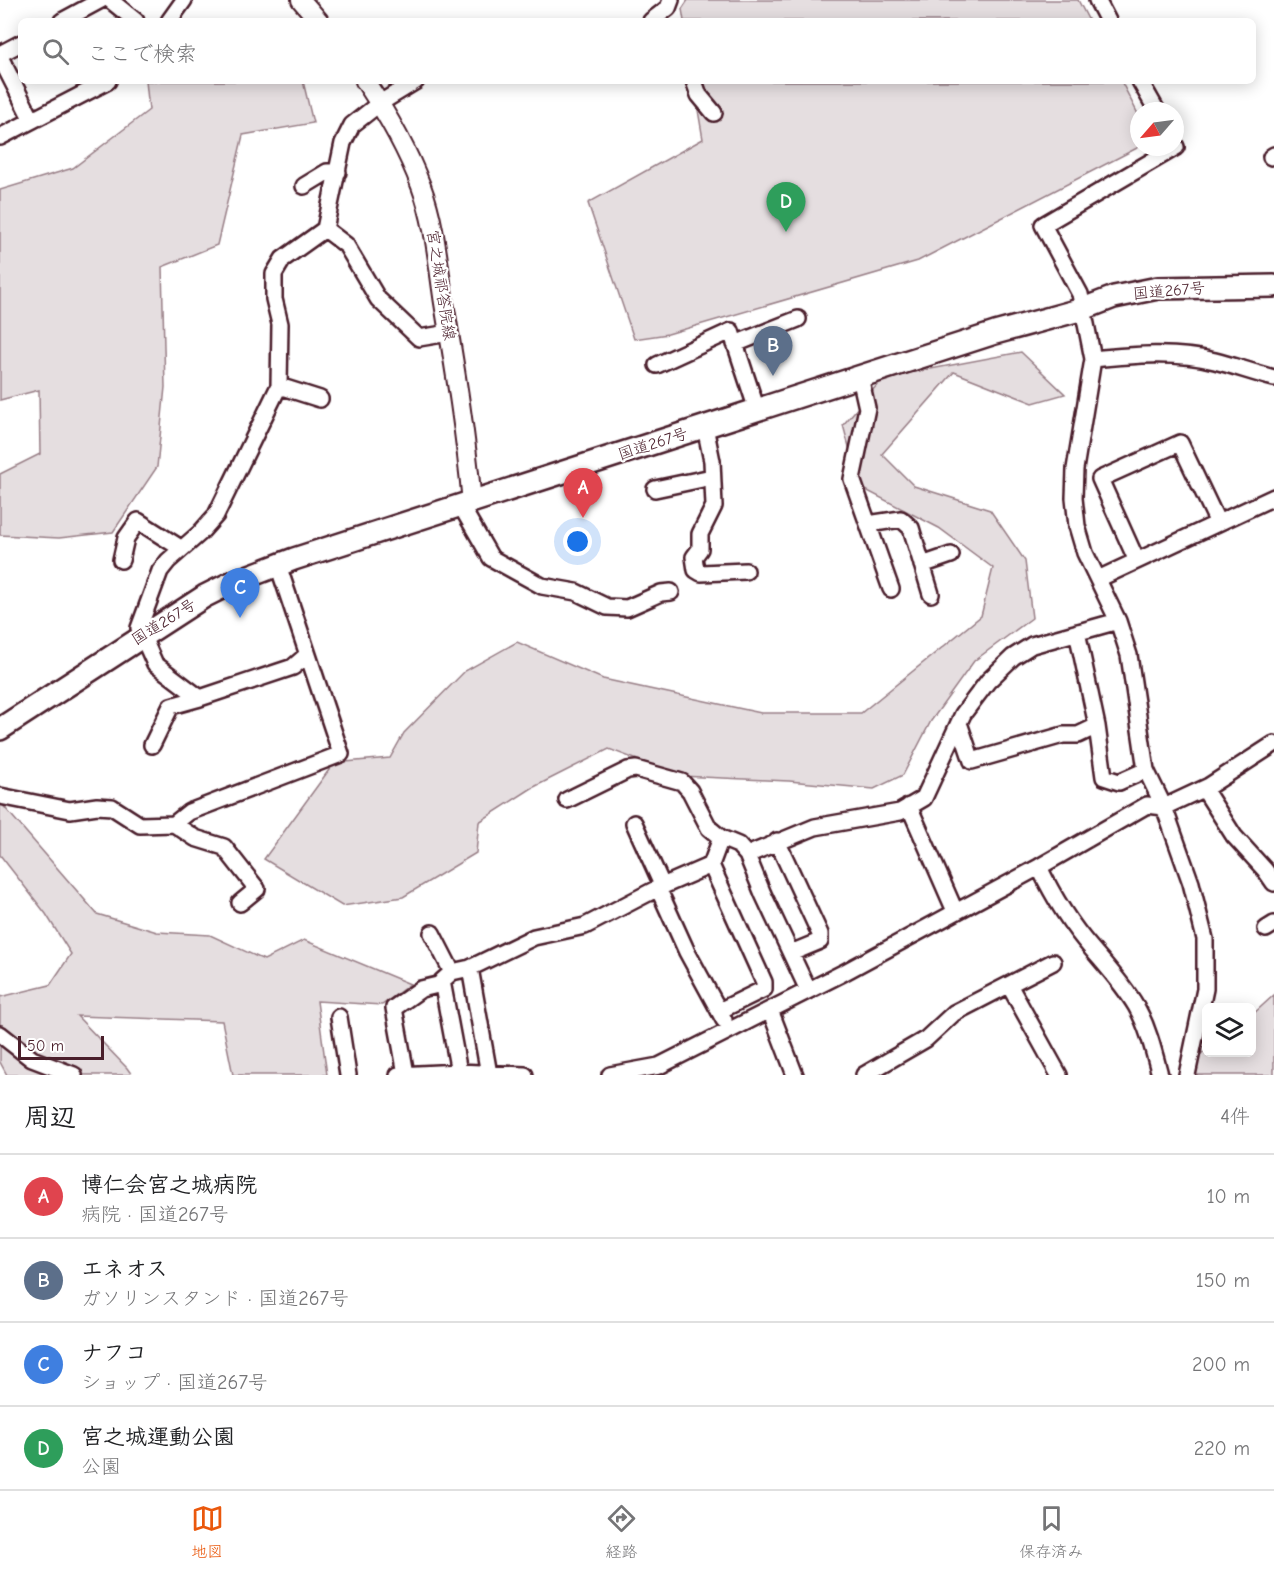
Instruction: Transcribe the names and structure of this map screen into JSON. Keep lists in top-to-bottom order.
{
  "streets": {
    "highway": ["国道267号"],
    "main road": ["宮之城祁答院線"]
  },
  "crossings": [
    ["宮之城祁答院線", "国道267号"]
  ],
  "scale_bar": "50 m",
  "north": "bottom left",
  "page": {
    "search": "ここで検索",
    "pins": [
      "D",
      "B",
      "A",
      "C"
    ],
    "scale": "50 m",
    "heading": ["周辺", "4件"],
    "list": [
      {
        "mark": "A",
        "name": "博仁会宮之城病院",
        "note": "病院 · 国道267号",
        "value": "10 m"
      },
      {
        "mark": "B",
        "name": "エネオス",
        "note": "ガソリンスタンド · 国道267号",
        "value": "150 m"
      },
      {
        "mark": "C",
        "name": "ナフコ",
        "note": "ショップ · 国道267号",
        "value": "200 m"
      },
      {
        "mark": "D",
        "name": "宮之城運動公園",
        "note": "公園",
        "value": "220 m"
      }
    ],
    "nav": ["地図", "経路", "保存済み"]
  }
}
